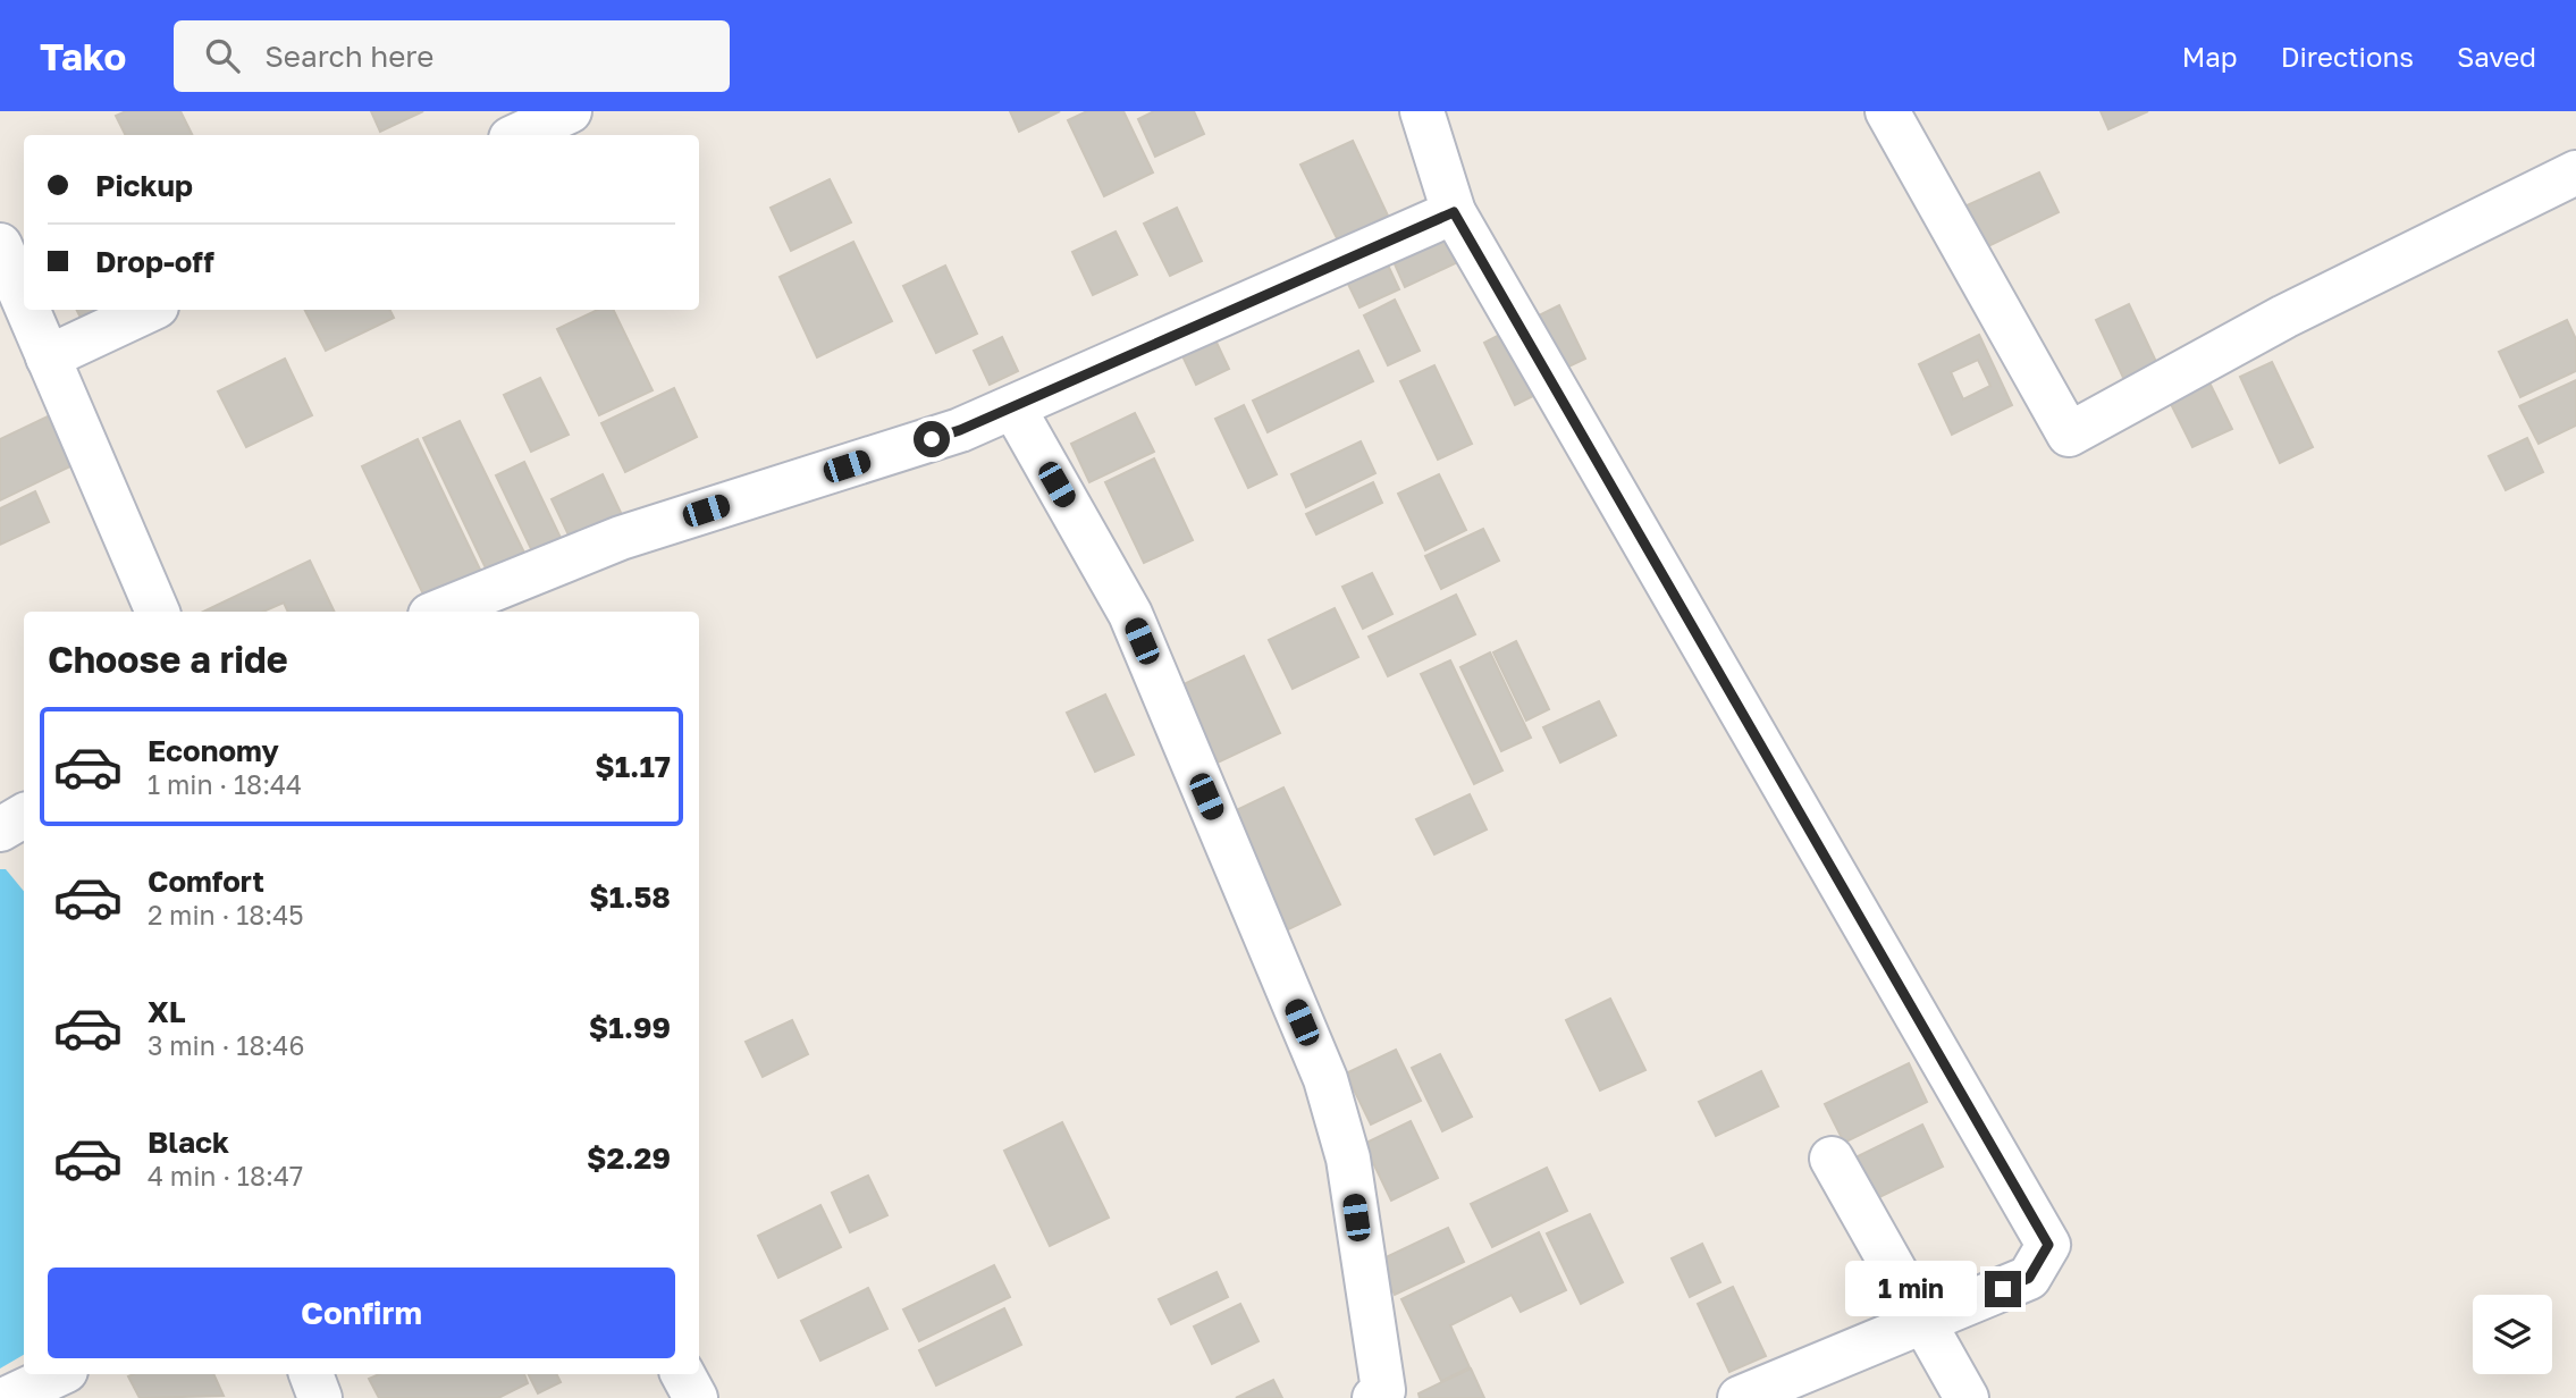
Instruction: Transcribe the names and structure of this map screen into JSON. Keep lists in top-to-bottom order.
{
  "page": {
    "header": "Tako",
    "search": "Search here",
    "nav": ["Map", "Directions", "Saved"],
    "banner": ["Pickup", "Drop-off"],
    "heading": "Choose a ride",
    "list": [
      {
        "name": "Economy",
        "note": "1 min · 18:44",
        "value": "$1.17"
      },
      {
        "name": "Comfort",
        "note": "2 min · 18:45",
        "value": "$1.58"
      },
      {
        "name": "XL",
        "note": "3 min · 18:46",
        "value": "$1.99"
      },
      {
        "name": "Black",
        "note": "4 min · 18:47",
        "value": "$2.29"
      }
    ],
    "buttons": "Confirm",
    "bubble": "1 min"
  }
}
